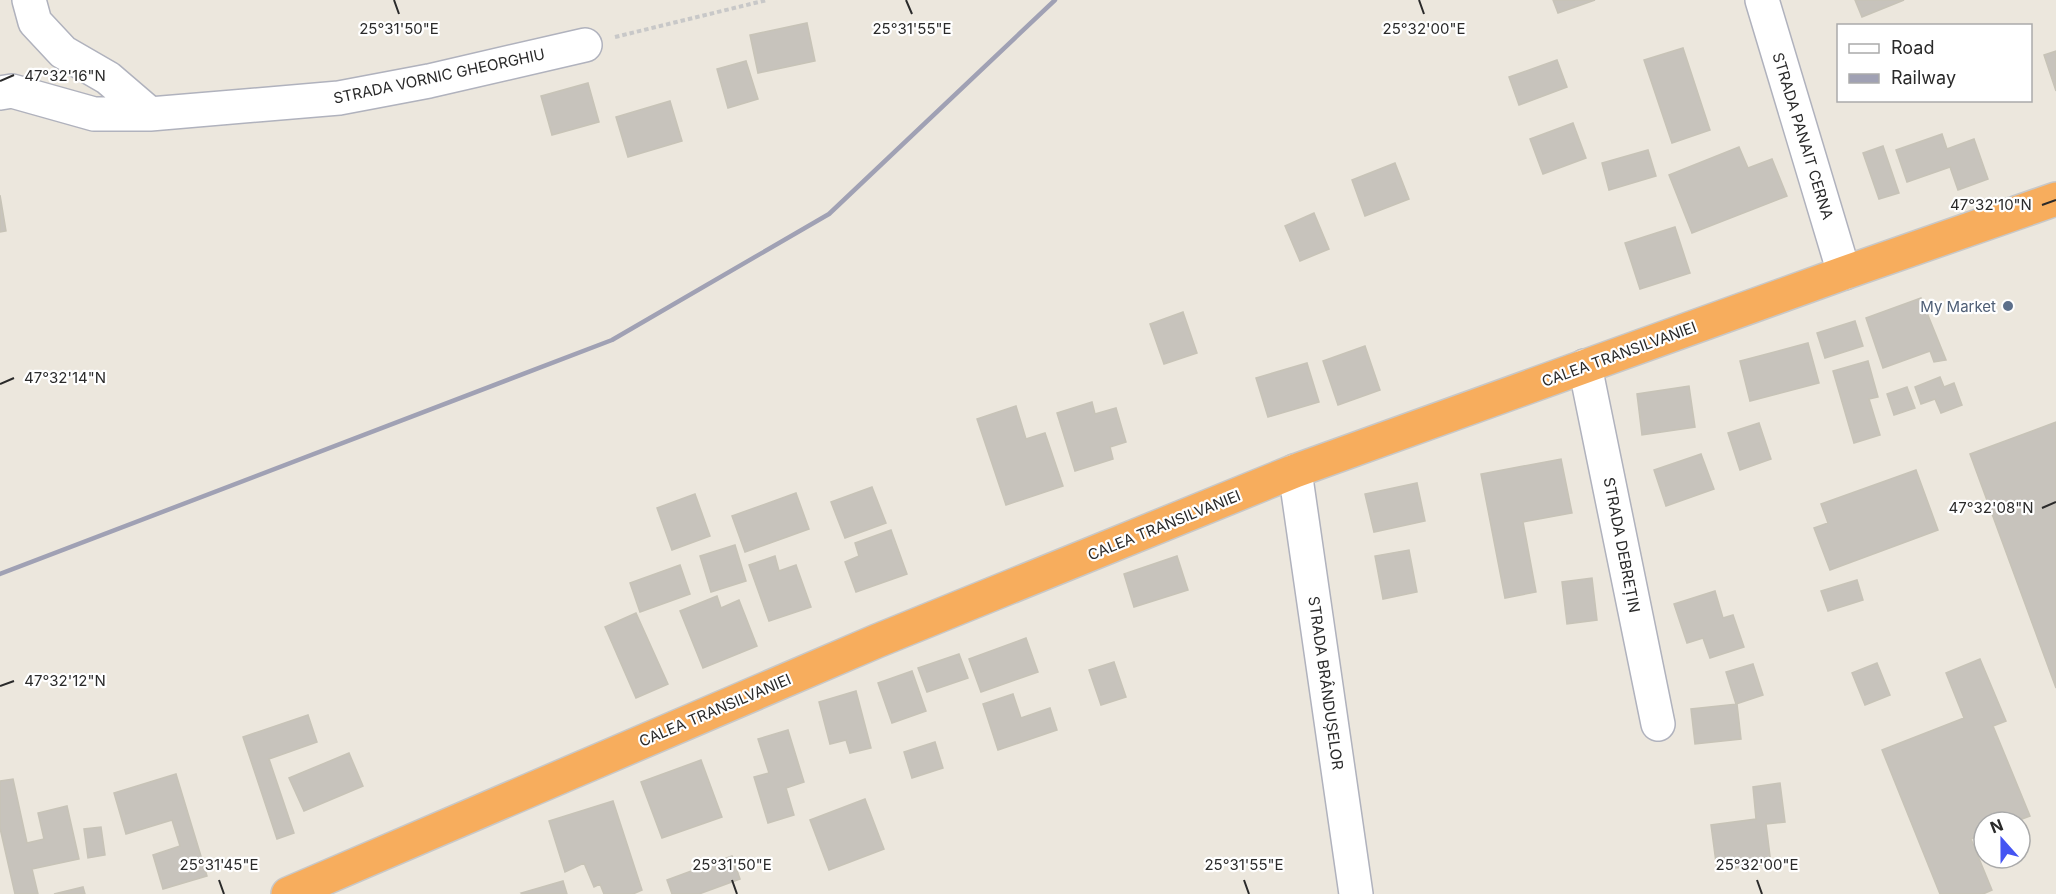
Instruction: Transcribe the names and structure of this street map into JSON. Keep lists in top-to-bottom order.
{
  "streets": {
    "highway": ["CALEA TRANSILVANIEI"],
    "street": [
      "STRADA VORNIC GHEORGHIU",
      "STRADA PANAIT CERNA",
      "STRADA DEBREȚIN",
      "STRADA BRÂNDUȘELOR"
    ]
  },
  "crossings": [
    ["STRADA PANAIT CERNA", "CALEA TRANSILVANIEI"],
    ["CALEA TRANSILVANIEI", "STRADA DEBREȚIN"],
    ["CALEA TRANSILVANIEI", "STRADA BRÂNDUȘELOR"]
  ],
  "places": ["My Market"],
  "legend": ["Road", "Railway"],
  "north": "top",
  "coordinates": [
    "25°31'50\"E",
    "25°31'55\"E",
    "25°32'00\"E",
    "47°32'16\"N",
    "47°32'10\"N",
    "47°32'14\"N",
    "47°32'08\"N",
    "47°32'12\"N",
    "25°31'45\"E"
  ]
}
